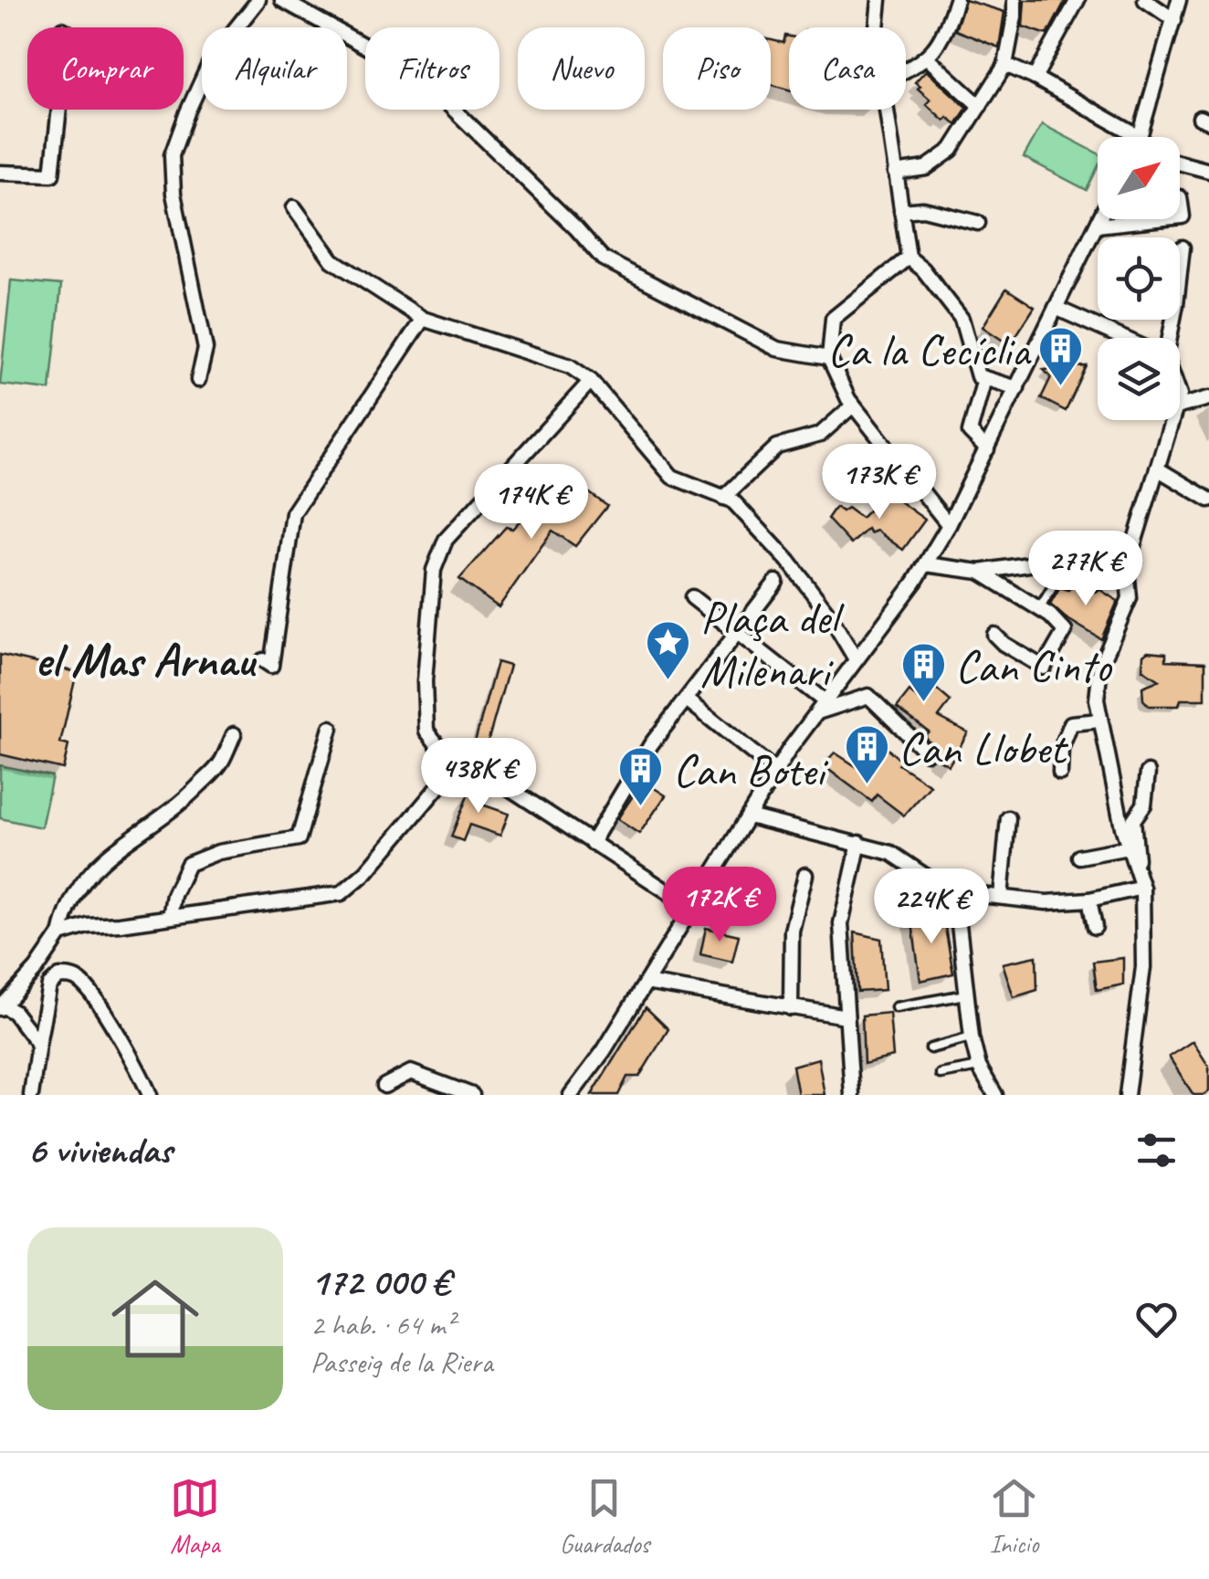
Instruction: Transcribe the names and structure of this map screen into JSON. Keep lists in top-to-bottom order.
{
  "districts": ["el Mas Arnau"],
  "places": {
    "building": [
      "Ca la Cecíclia",
      "Can Cinto",
      "Can Llobet",
      "Can Botei"
    ],
    "place": ["Plaça del Milenari"]
  },
  "north": "top right",
  "page": {
    "chip": [
      "Comprar",
      "Alquilar",
      "Filtros",
      "Nuevo",
      "Piso",
      "Casa"
    ],
    "price": [
      "173K €",
      "174K €",
      "277K €",
      "438K €",
      "172K €",
      "224K €"
    ],
    "heading": "6 viviendas",
    "list": [
      {
        "name": "172 000 €",
        "note": "2 hab. · 64 m² · Passeig de la Riera"
      }
    ],
    "tabs": ["Mapa", "Guardados", "Inicio"]
  }
}
